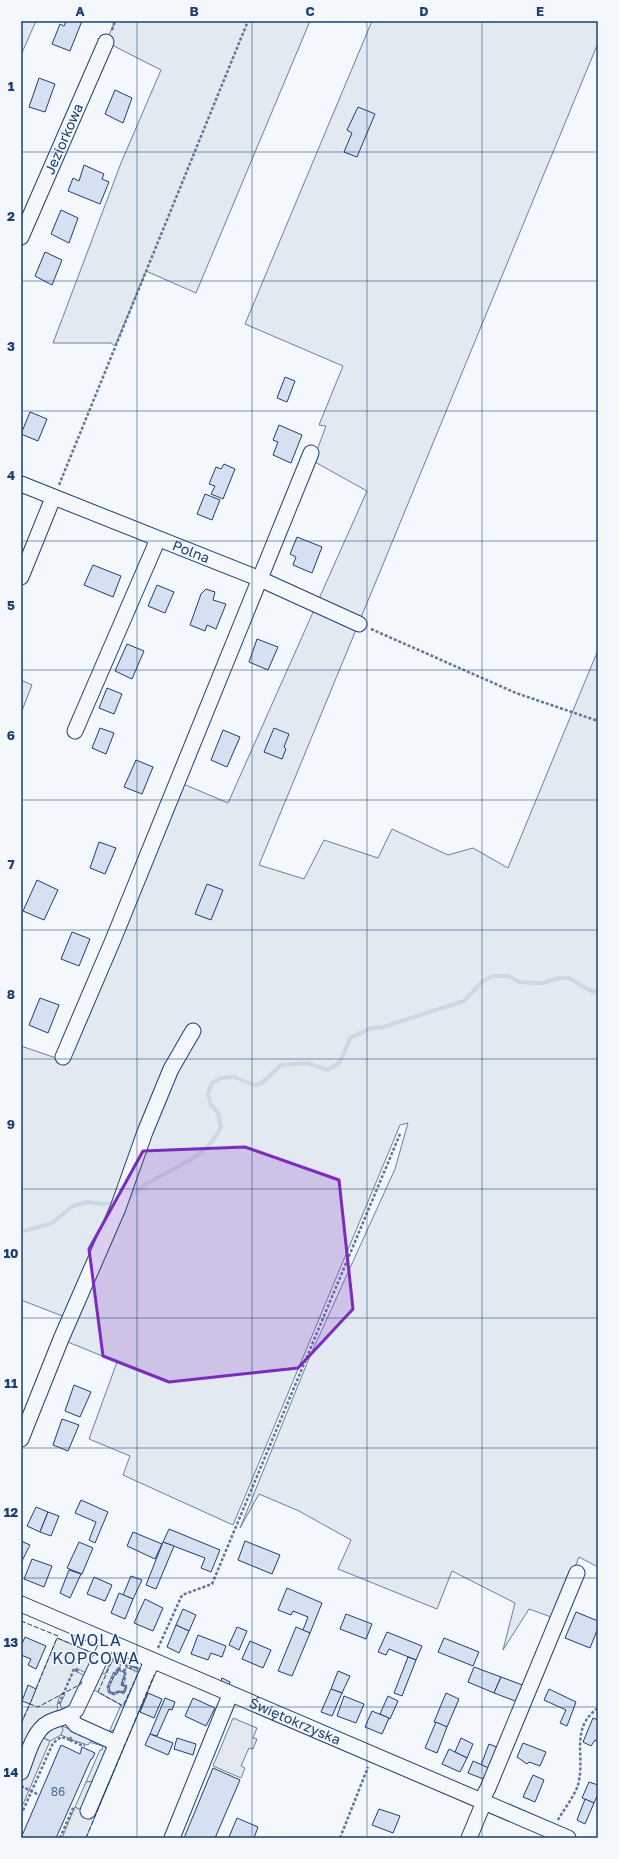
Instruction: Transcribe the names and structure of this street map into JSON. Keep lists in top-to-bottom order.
{
  "streets": {
    "street": ["Jeziorkowa", "Polna", "Świętokrzyska"]
  },
  "districts": ["WOLA KOPCOWA"],
  "house_numbers": ["86"],
  "grid": {
    "columns": [
      "A",
      "B",
      "C",
      "D",
      "E"
    ],
    "rows": [
      "1",
      "2",
      "3",
      "4",
      "5",
      "6",
      "7",
      "8",
      "9",
      "10",
      "11",
      "12",
      "13",
      "14"
    ]
  }
}
